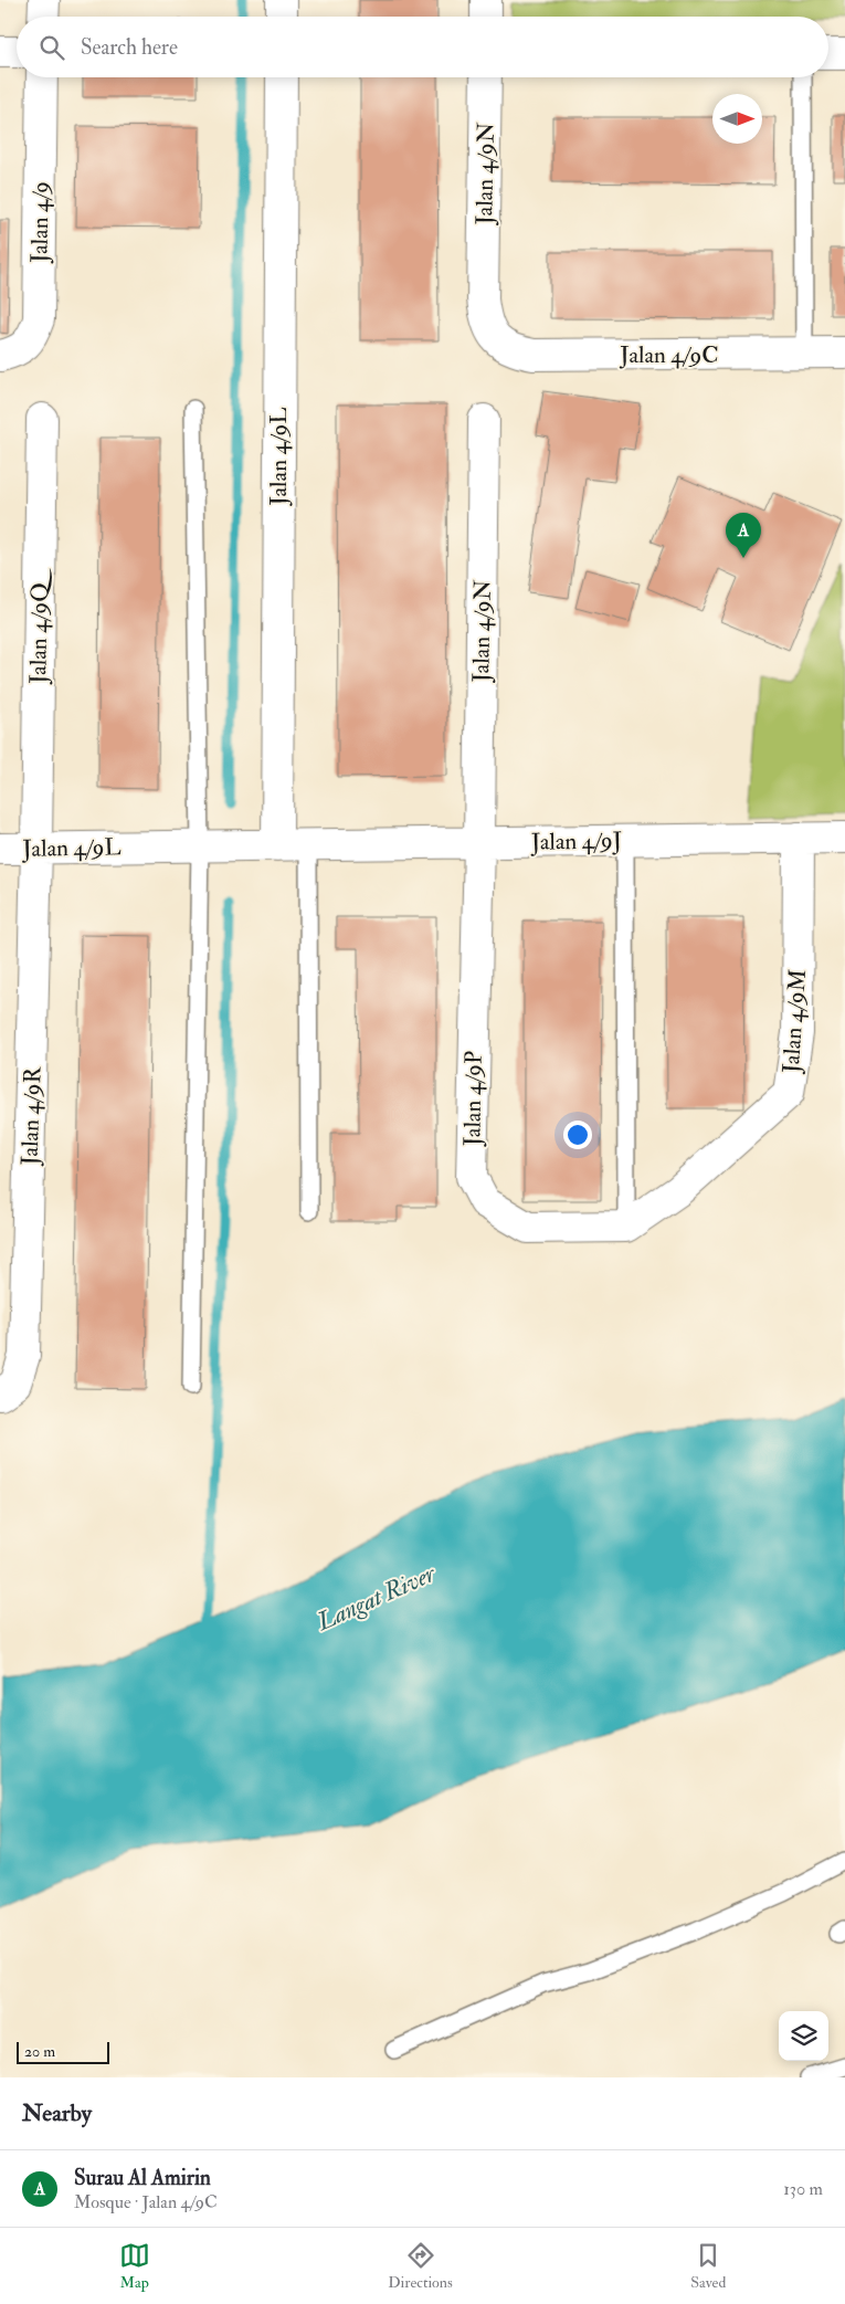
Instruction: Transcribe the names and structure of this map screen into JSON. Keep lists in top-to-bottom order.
{
  "streets": {
    "street": [
      "Jalan 4/9N",
      "Jalan 4/9",
      "Jalan 4/9C",
      "Jalan 4/9L",
      "Jalan 4/9Q",
      "Jalan 4/9J",
      "Jalan 4/9M",
      "Jalan 4/9P",
      "Jalan 4/9R"
    ]
  },
  "crossings": [
    ["Jalan 4/9N", "Jalan 4/9C"],
    ["Jalan 4/9N", "Jalan 4/9J"],
    ["Jalan 4/9N", "Jalan 4/9P"],
    ["Jalan 4/9L", "Jalan 4/9Q"],
    ["Jalan 4/9L", "Jalan 4/9J"],
    ["Jalan 4/9L", "Jalan 4/9R"],
    ["Jalan 4/9Q", "Jalan 4/9R"],
    ["Jalan 4/9J", "Jalan 4/9M"],
    ["Jalan 4/9J", "Jalan 4/9P"],
    ["Jalan 4/9M", "Jalan 4/9P"]
  ],
  "water": ["Langat River"],
  "scale_bar": "20 m",
  "north": "right",
  "page": {
    "search": "Search here",
    "pins": "A",
    "scale": "20 m",
    "heading": "Nearby",
    "list": [
      {
        "mark": "A",
        "name": "Surau Al Amirin",
        "note": "Mosque · Jalan 4/9C",
        "value": "130 m"
      }
    ],
    "nav": ["Map", "Directions", "Saved"]
  }
}
